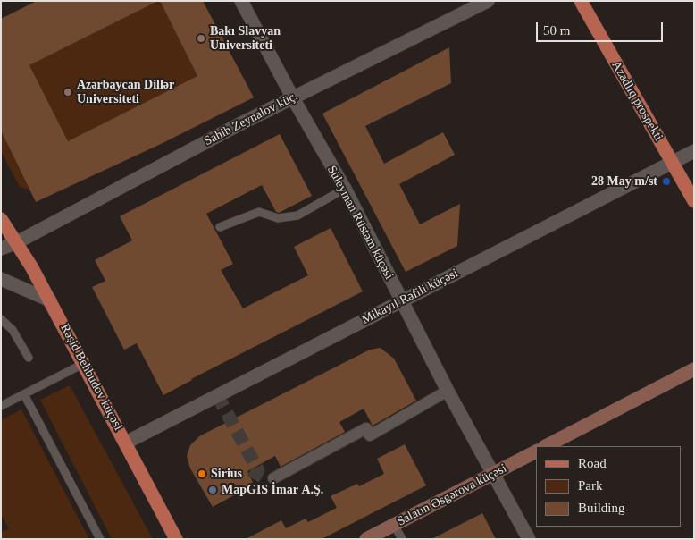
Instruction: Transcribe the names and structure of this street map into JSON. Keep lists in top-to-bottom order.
{
  "streets": {
    "main road": ["Azadlıq prospekti", "Rəşid Behbudov küçəsi", "Salatın Əsgərova küçəsi"],
    "street": ["Sahib Zeynalov küç.", "Süleyman Rüstəm küçəsi", "Mikayıl Rəfili küçəsi"]
  },
  "crossings": [
    ["Azadlıq prospekti", "Mikayıl Rəfili küçəsi"],
    ["Sahib Zeynalov küç.", "Süleyman Rüstəm küçəsi"],
    ["Sahib Zeynalov küç.", "Rəşid Behbudov küçəsi"],
    ["Süleyman Rüstəm küçəsi", "Mikayıl Rəfili küçəsi"],
    ["Süleyman Rüstəm küçəsi", "Salatın Əsgərova küçəsi"],
    ["Mikayıl Rəfili küçəsi", "Rəşid Behbudov küçəsi"]
  ],
  "places": [
    "Bakı Slavyan Universiteti",
    "Azərbaycan Dillər Universiteti",
    "28 May m/st",
    "Sirius",
    "MapGIS İmar A.Ş."
  ],
  "legend": ["Road", "Park", "Building"],
  "scale_bar": "50 m"
}
